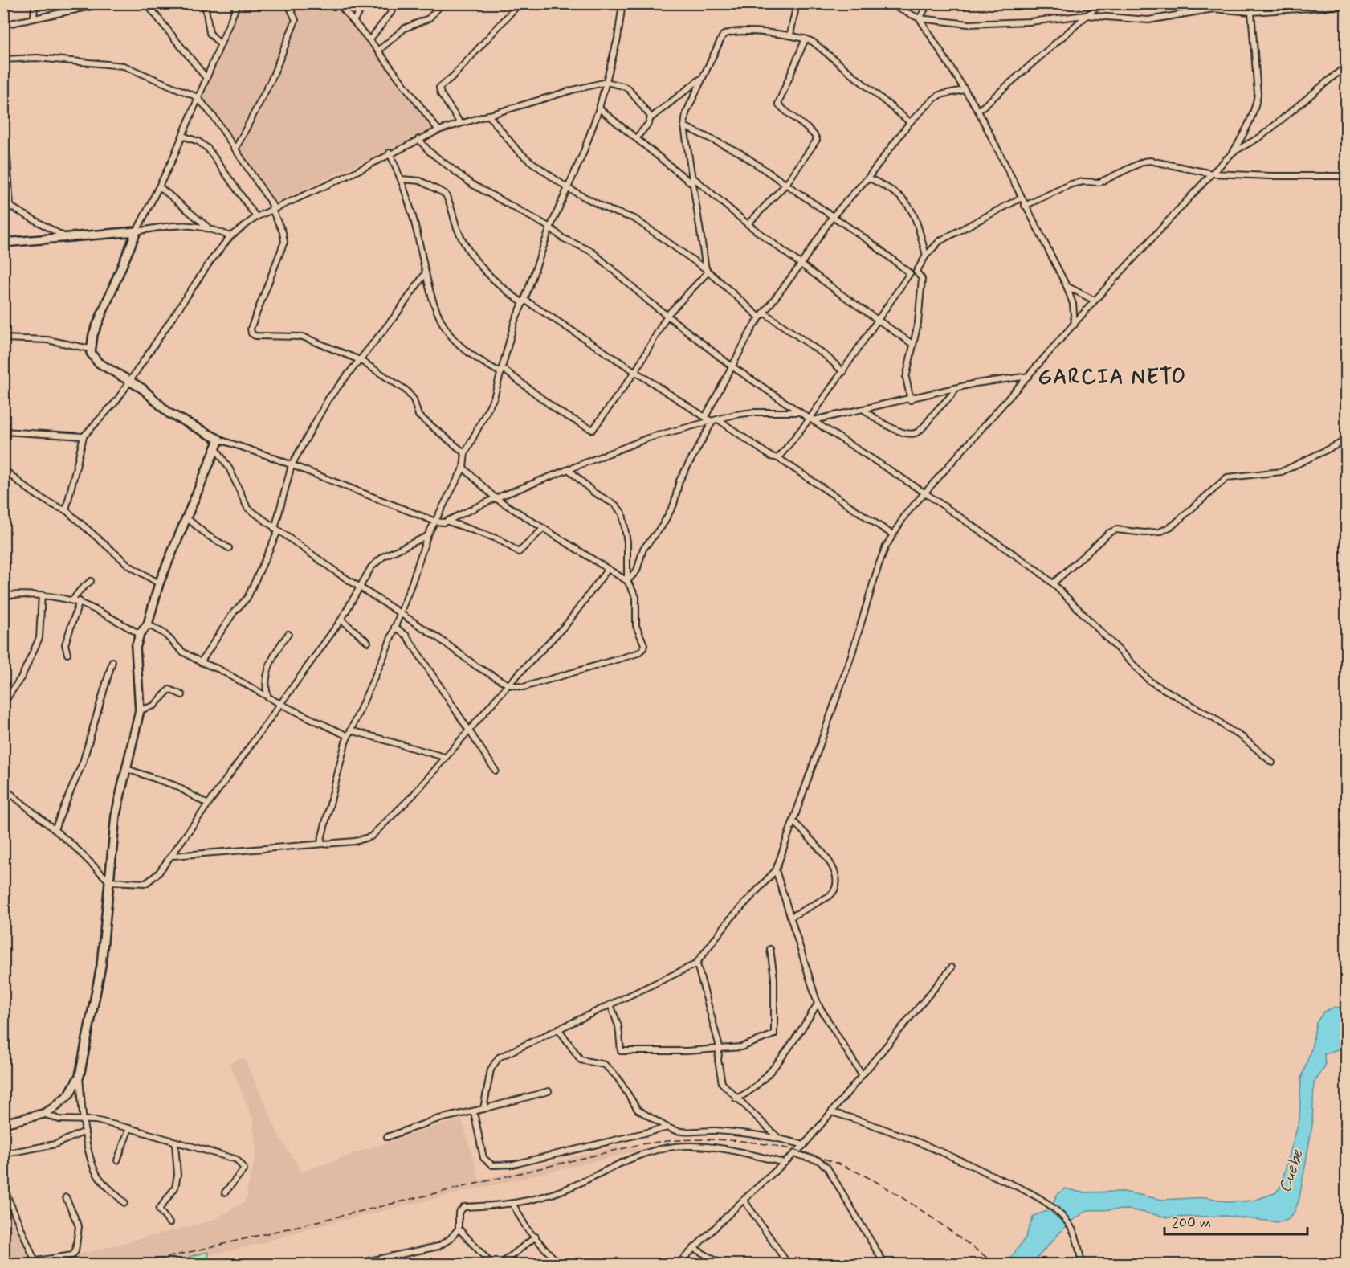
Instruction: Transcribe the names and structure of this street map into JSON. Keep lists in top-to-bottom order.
{
  "districts": ["GARCIA NETO"],
  "water": ["Cuebe"],
  "scale_bar": "200 m"
}
